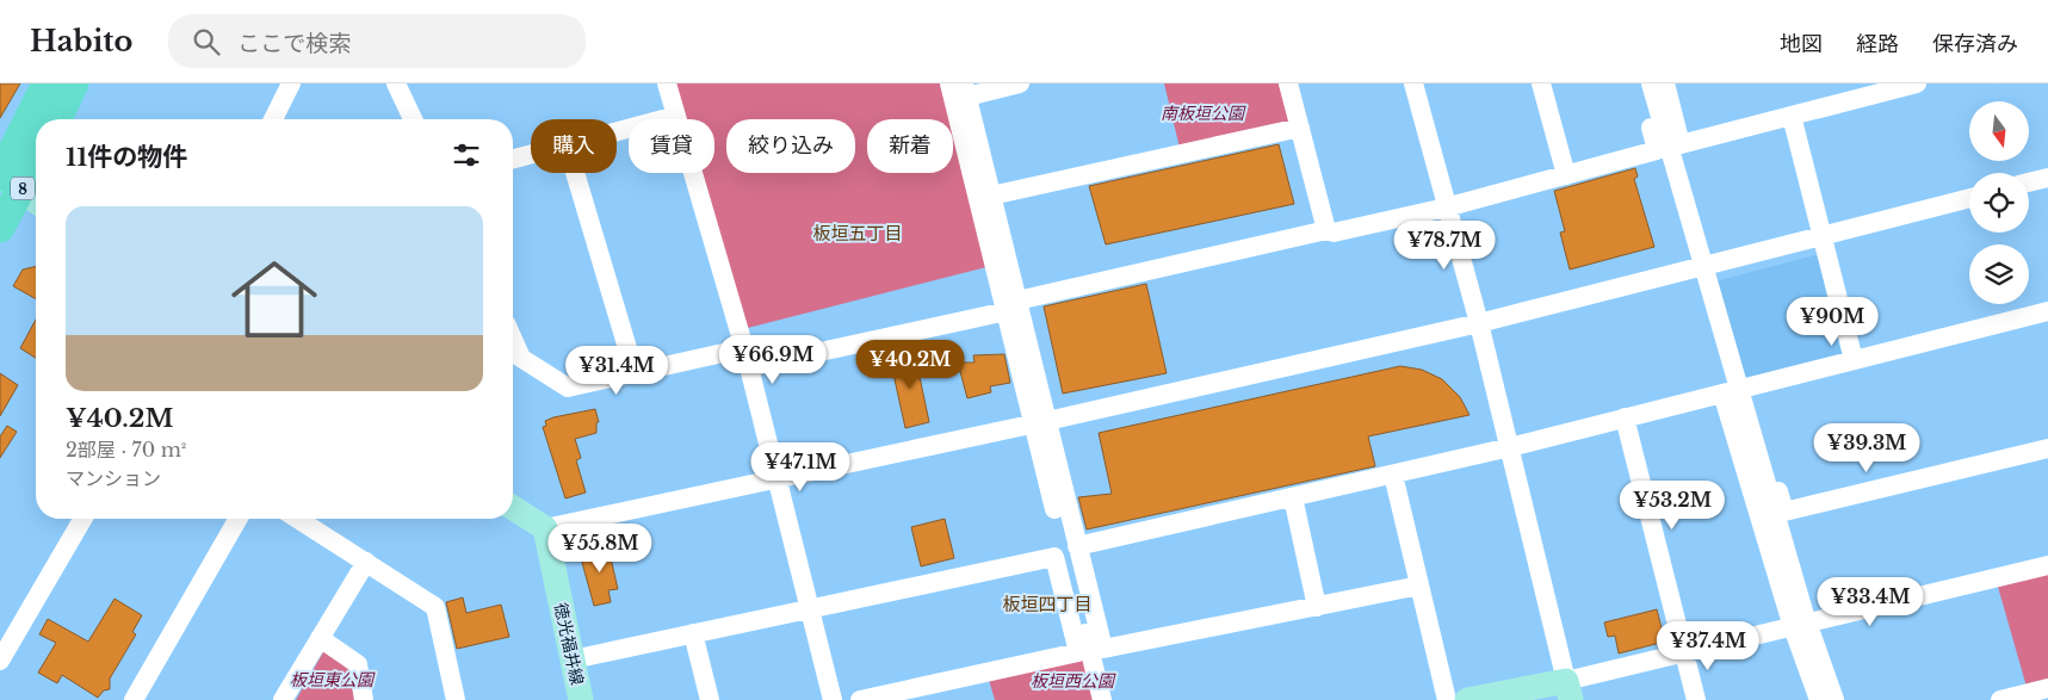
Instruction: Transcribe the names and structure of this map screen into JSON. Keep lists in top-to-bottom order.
{
  "streets": {
    "highway": ["8"],
    "main road": ["徳光福井線"]
  },
  "districts": ["板垣五丁目", "板垣四丁目"],
  "parks": ["南板垣公園", "板垣東公園", "板垣西公園"],
  "north": "bottom",
  "page": {
    "header": "Habito",
    "search": "ここで検索",
    "nav": ["地図", "経路", "保存済み"],
    "chip": [
      "購入",
      "賃貸",
      "絞り込み",
      "新着"
    ],
    "heading": "11件の物件",
    "list": [
      {
        "name": "¥40.2M",
        "note": "2部屋 · 70 m² · マンション"
      }
    ],
    "price": [
      "¥78.7M",
      "¥90M",
      "¥66.9M",
      "¥40.2M",
      "¥31.4M",
      "¥39.3M",
      "¥47.1M",
      "¥53.2M",
      "¥55.8M",
      "¥33.4M",
      "¥37.4M"
    ]
  }
}
